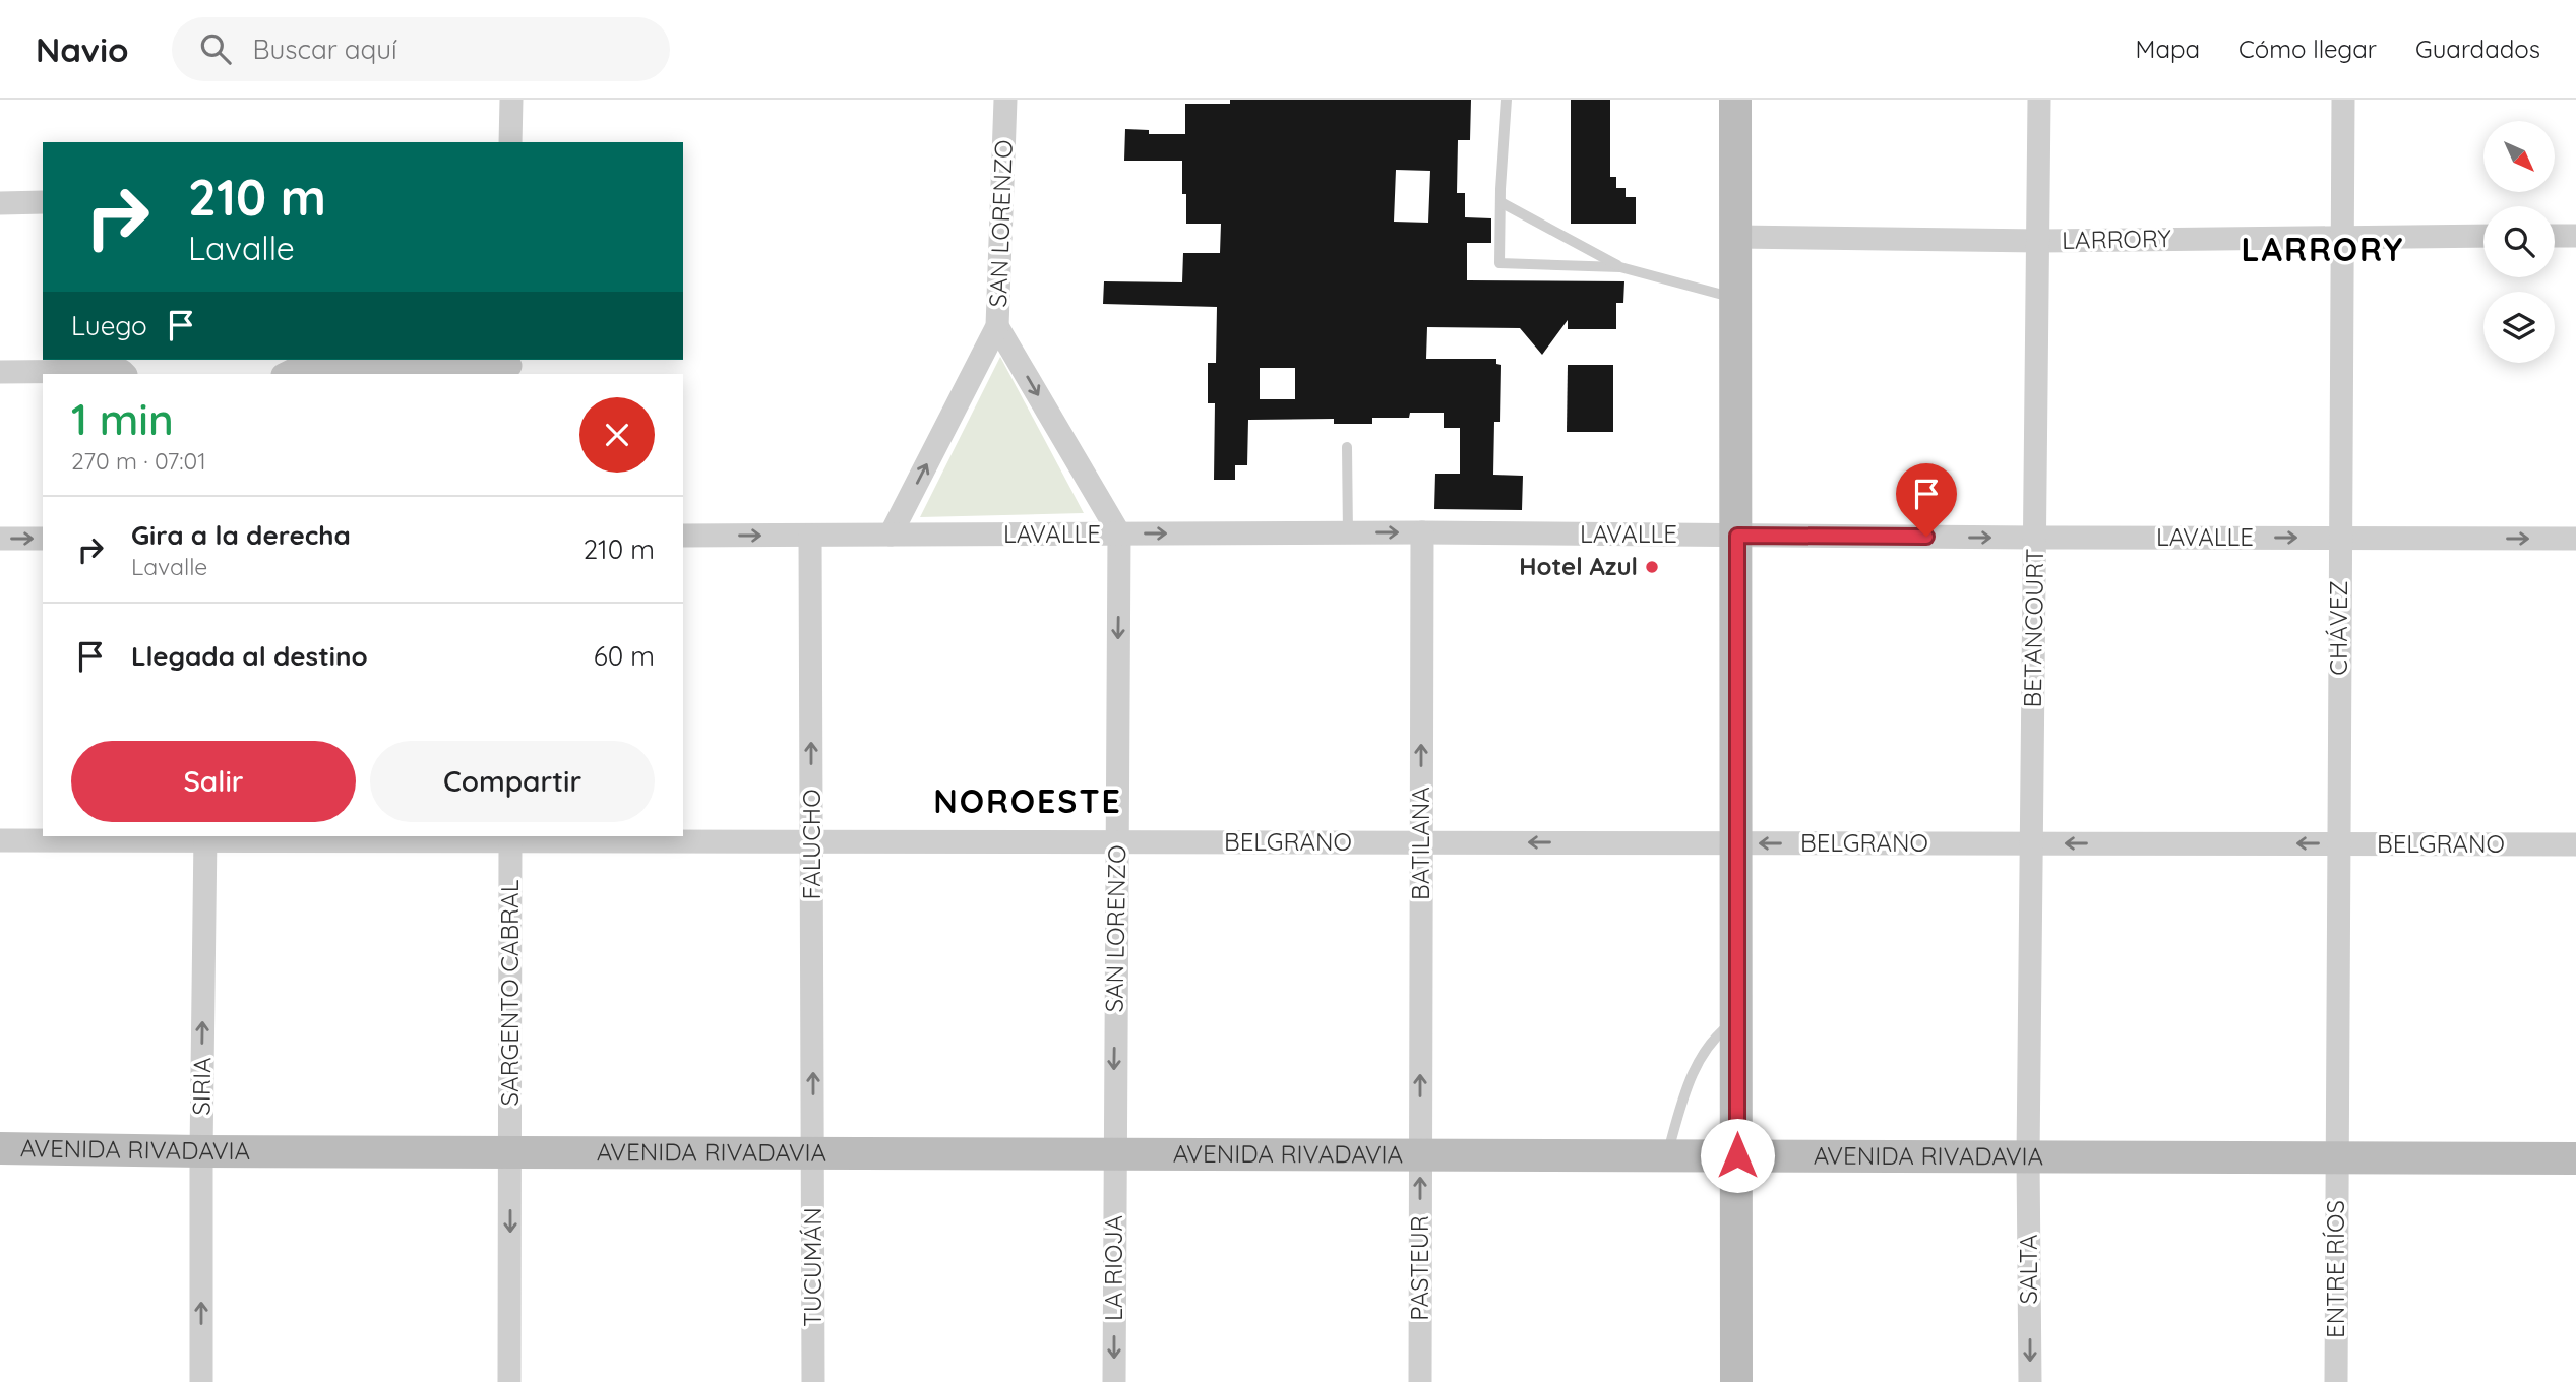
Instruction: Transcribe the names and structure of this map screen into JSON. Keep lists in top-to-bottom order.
{
  "streets": {
    "main road": ["AVENIDA RIVADAVIA"],
    "street": [
      "SAN LORENZO",
      "LARRORY",
      "LAVALLE",
      "BETANCOURT",
      "CHÁVEZ",
      "BELGRANO",
      "BATILANA",
      "FALUCHO",
      "SARGENTO CABRAL",
      "SIRIA",
      "TUCUMÁN",
      "LA RIOJA",
      "PASTEUR",
      "SALTA",
      "ENTRE RÍOS"
    ]
  },
  "crossings": [
    ["SAN LORENZO", "LAVALLE"],
    ["SAN LORENZO", "BELGRANO"],
    ["SAN LORENZO", "AVENIDA RIVADAVIA"],
    ["SAN LORENZO", "LA RIOJA"],
    ["LARRORY", "BETANCOURT"],
    ["LARRORY", "CHÁVEZ"],
    ["LAVALLE", "BETANCOURT"],
    ["LAVALLE", "CHÁVEZ"],
    ["LAVALLE", "BATILANA"],
    ["LAVALLE", "FALUCHO"],
    ["BETANCOURT", "BELGRANO"],
    ["BETANCOURT", "AVENIDA RIVADAVIA"],
    ["BETANCOURT", "SALTA"],
    ["CHÁVEZ", "BELGRANO"],
    ["CHÁVEZ", "AVENIDA RIVADAVIA"],
    ["CHÁVEZ", "ENTRE RÍOS"],
    ["BELGRANO", "BATILANA"],
    ["BELGRANO", "FALUCHO"],
    ["BELGRANO", "SARGENTO CABRAL"],
    ["BELGRANO", "SIRIA"],
    ["BATILANA", "AVENIDA RIVADAVIA"],
    ["BATILANA", "PASTEUR"],
    ["FALUCHO", "AVENIDA RIVADAVIA"],
    ["FALUCHO", "TUCUMÁN"],
    ["SARGENTO CABRAL", "AVENIDA RIVADAVIA"],
    ["SIRIA", "AVENIDA RIVADAVIA"],
    ["AVENIDA RIVADAVIA", "TUCUMÁN"],
    ["AVENIDA RIVADAVIA", "LA RIOJA"],
    ["AVENIDA RIVADAVIA", "PASTEUR"],
    ["AVENIDA RIVADAVIA", "SALTA"],
    ["AVENIDA RIVADAVIA", "ENTRE RÍOS"]
  ],
  "one_way": [
    "LAVALLE",
    "BELGRANO",
    "BATILANA",
    "FALUCHO",
    "SARGENTO CABRAL",
    "SIRIA",
    "LA RIOJA",
    "PASTEUR",
    "SALTA"
  ],
  "districts": ["LARRORY", "NOROESTE"],
  "places": ["Hotel Azul"],
  "north": "bottom right",
  "page": {
    "header": "Navio",
    "search": "Buscar aquí",
    "nav": ["Mapa", "Cómo llegar", "Guardados"],
    "turn": ["210 m", "Lavalle"],
    "then": "Luego",
    "heading": ["1 min", "270 m · 07:01"],
    "list": [
      {
        "name": "Gira a la derecha",
        "note": "Lavalle",
        "value": "210 m"
      },
      {
        "name": "Llegada al destino",
        "value": "60 m"
      }
    ],
    "buttons": ["Salir", "Compartir"]
  }
}
